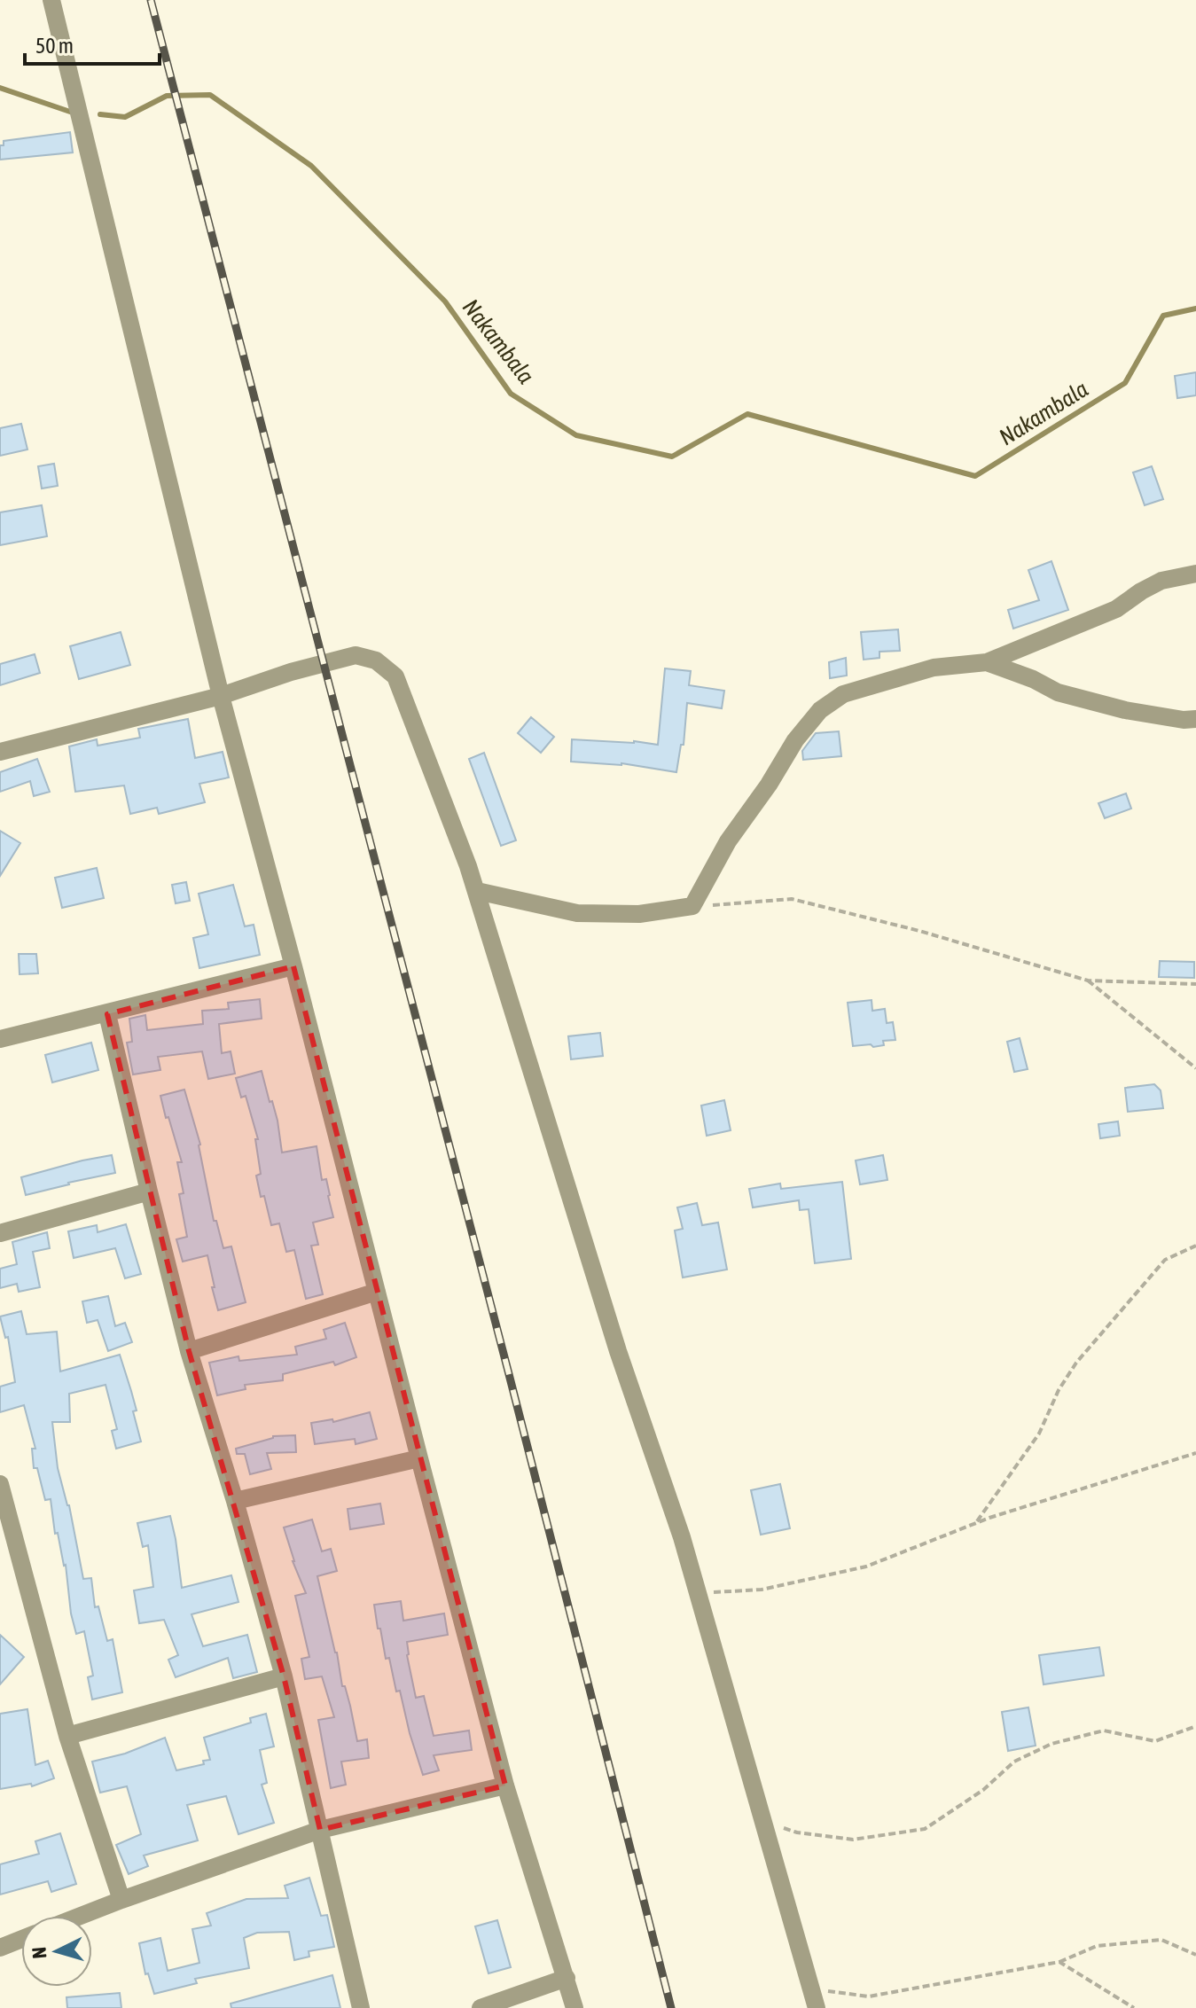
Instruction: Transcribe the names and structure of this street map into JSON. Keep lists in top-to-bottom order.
{
  "water": ["Nakambala"],
  "scale_bar": "50 m",
  "north": "left"
}
